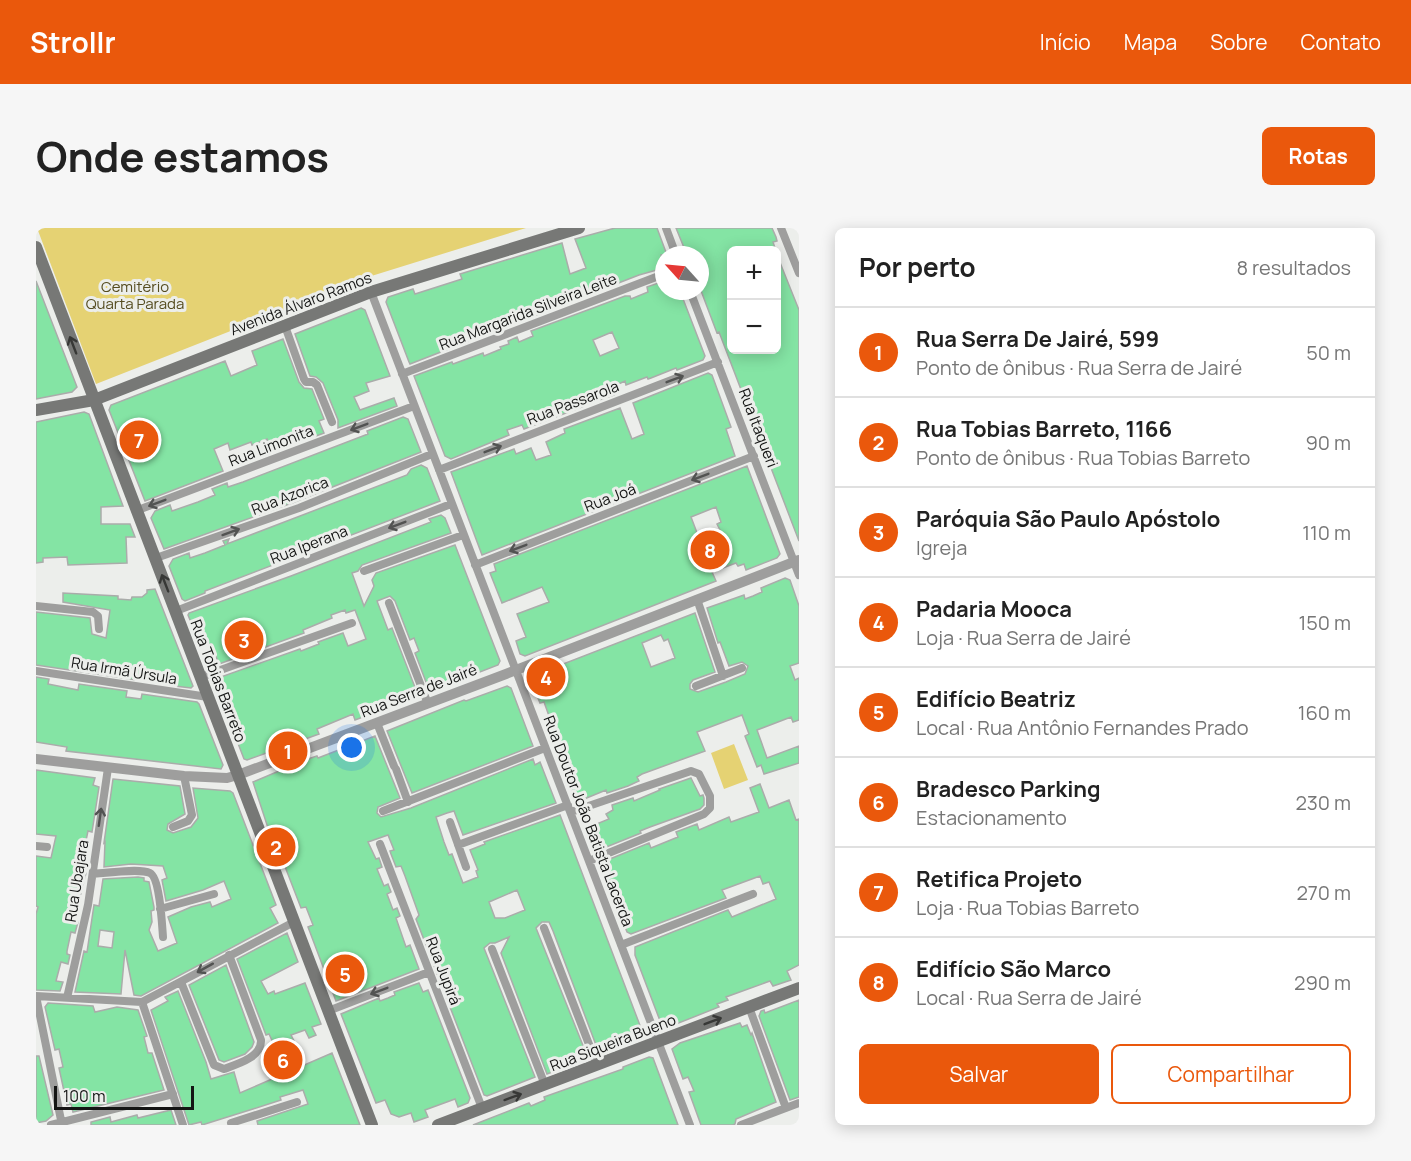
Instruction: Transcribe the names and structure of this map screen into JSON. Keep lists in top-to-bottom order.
{
  "streets": {
    "main road": ["Avenida Álvaro Ramos", "Rua Tobias Barreto", "Rua Siqueira Bueno"],
    "street": [
      "Rua Margarida Silveira Leite",
      "Rua Passarola",
      "Rua Itaqueri",
      "Rua Limonita",
      "Rua Azorica",
      "Rua Joá",
      "Rua Iperana",
      "Rua Irmã Úrsula",
      "Rua Serra de Jairé",
      "Rua Doutor João Batista Lacerda",
      "Rua Ubajara",
      "Rua Jupirá"
    ]
  },
  "crossings": [
    ["Avenida Álvaro Ramos", "Rua Tobias Barreto"],
    ["Avenida Álvaro Ramos", "Rua Doutor João Batista Lacerda"],
    ["Rua Margarida Silveira Leite", "Rua Doutor João Batista Lacerda"],
    ["Rua Passarola", "Rua Itaqueri"],
    ["Rua Passarola", "Rua Doutor João Batista Lacerda"],
    ["Rua Itaqueri", "Rua Joá"],
    ["Rua Itaqueri", "Rua Serra de Jairé"],
    ["Rua Limonita", "Rua Tobias Barreto"],
    ["Rua Limonita", "Rua Doutor João Batista Lacerda"],
    ["Rua Azorica", "Rua Tobias Barreto"],
    ["Rua Azorica", "Rua Doutor João Batista Lacerda"],
    ["Rua Joá", "Rua Doutor João Batista Lacerda"],
    ["Rua Iperana", "Rua Tobias Barreto"],
    ["Rua Iperana", "Rua Doutor João Batista Lacerda"],
    ["Rua Irmã Úrsula", "Rua Tobias Barreto"],
    ["Rua Tobias Barreto", "Rua Serra de Jairé"],
    ["Rua Serra de Jairé", "Rua Doutor João Batista Lacerda"],
    ["Rua Serra de Jairé", "Rua Ubajara"],
    ["Rua Doutor João Batista Lacerda", "Rua Siqueira Bueno"],
    ["Rua Jupirá", "Rua Siqueira Bueno"]
  ],
  "one_way": [
    "Rua Passarola",
    "Rua Limonita",
    "Rua Azorica",
    "Rua Joá",
    "Rua Ubajara",
    "Rua Siqueira Bueno"
  ],
  "parks": ["Cemitério Quarta Parada"],
  "scale_bar": "100 m",
  "north": "top left",
  "page": {
    "header": "Strollr",
    "nav": [
      "Início",
      "Mapa",
      "Sobre",
      "Contato"
    ],
    "title": "Onde estamos",
    "buttons": [
      "Rotas",
      ["Salvar", "Compartilhar"]
    ],
    "heading": ["Por perto", "8 resultados"],
    "map_buttons": ["+", "−"],
    "list": [
      {
        "mark": "1",
        "name": "Rua Serra De Jairé, 599",
        "note": "Ponto de ônibus · Rua Serra de Jairé",
        "value": "50 m"
      },
      {
        "mark": "2",
        "name": "Rua Tobias Barreto, 1166",
        "note": "Ponto de ônibus · Rua Tobias Barreto",
        "value": "90 m"
      },
      {
        "mark": "3",
        "name": "Paróquia São Paulo Apóstolo",
        "note": "Igreja",
        "value": "110 m"
      },
      {
        "mark": "4",
        "name": "Padaria Mooca",
        "note": "Loja · Rua Serra de Jairé",
        "value": "150 m"
      },
      {
        "mark": "5",
        "name": "Edifício Beatriz",
        "note": "Local · Rua Antônio Fernandes Prado",
        "value": "160 m"
      },
      {
        "mark": "6",
        "name": "Bradesco Parking",
        "note": "Estacionamento",
        "value": "230 m"
      },
      {
        "mark": "7",
        "name": "Retifica Projeto",
        "note": "Loja · Rua Tobias Barreto",
        "value": "270 m"
      },
      {
        "mark": "8",
        "name": "Edifício São Marco",
        "note": "Local · Rua Serra de Jairé",
        "value": "290 m"
      }
    ],
    "pins": [
      "7",
      "8",
      "3",
      "4",
      "1",
      "2",
      "5",
      "6"
    ],
    "scale": "100 m"
  }
}
